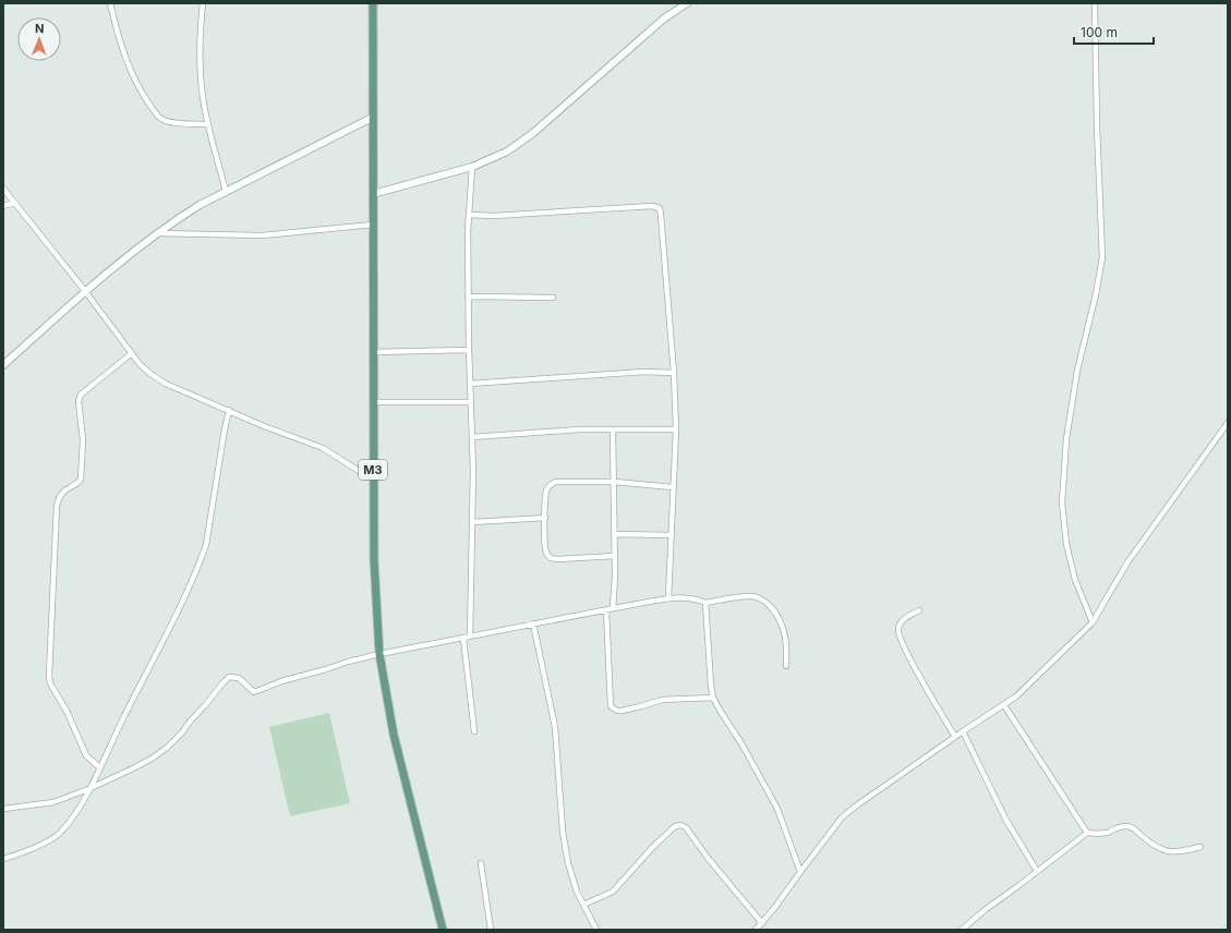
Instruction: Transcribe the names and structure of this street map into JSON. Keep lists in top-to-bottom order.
{
  "streets": {
    "main road": ["M3"]
  },
  "scale_bar": "100 m",
  "north": "top"
}
